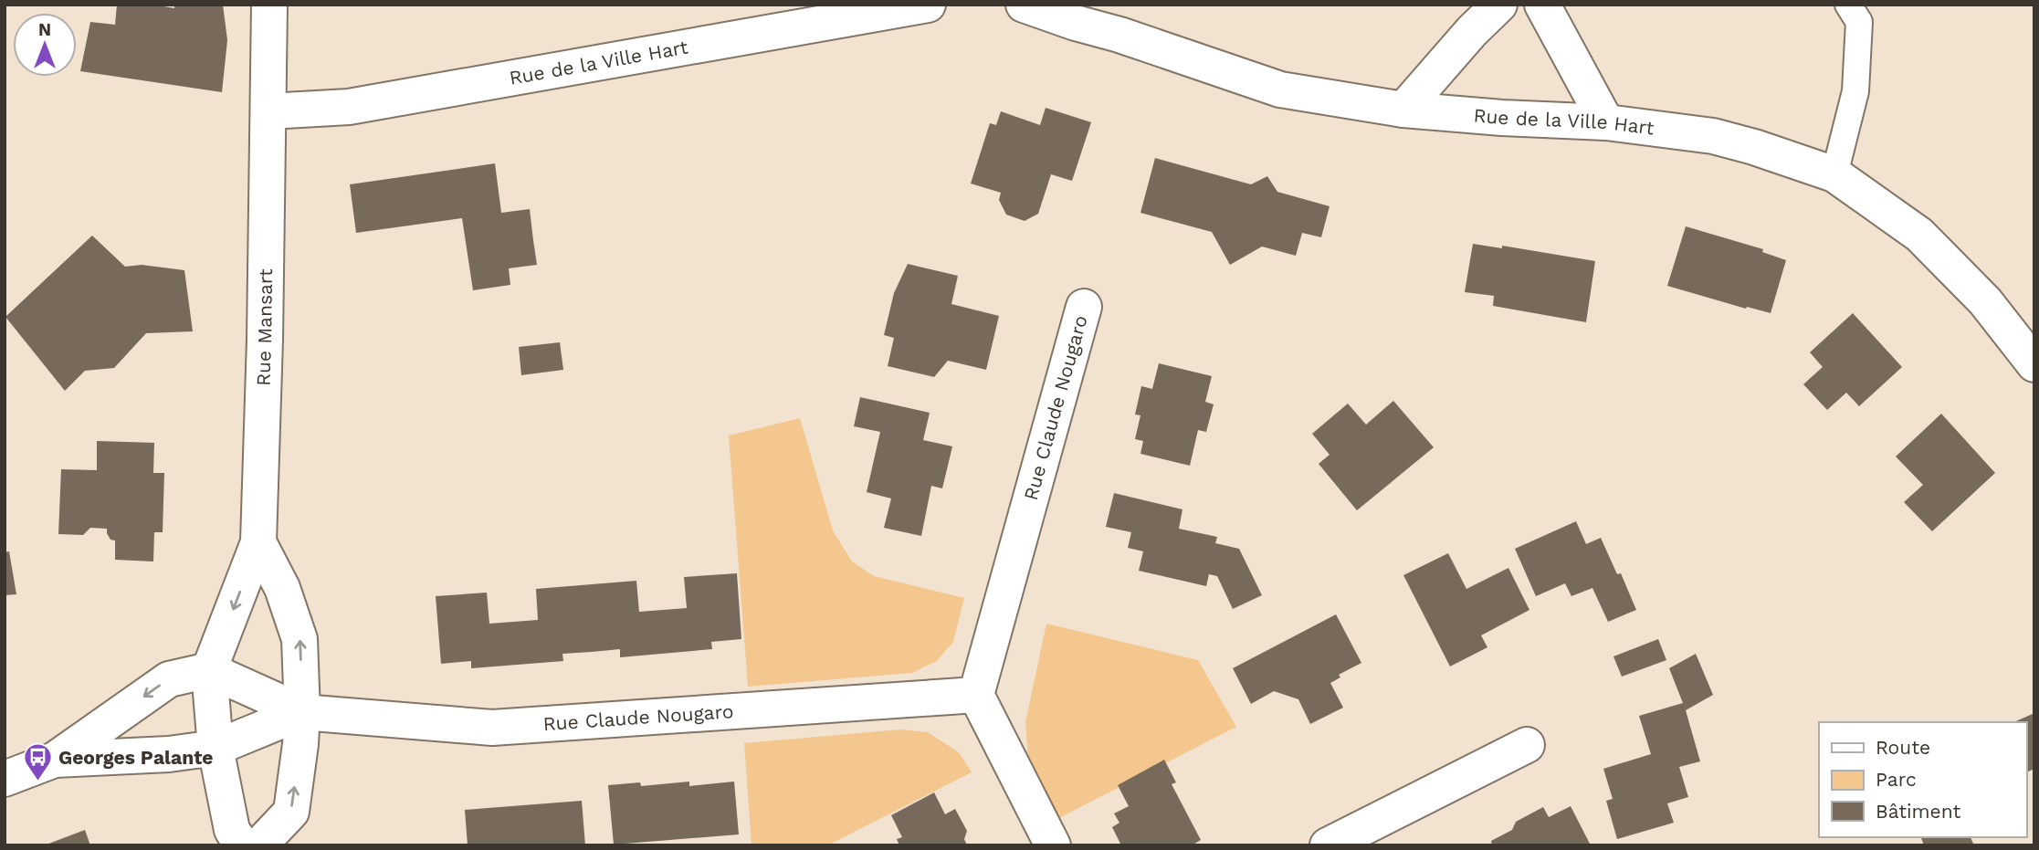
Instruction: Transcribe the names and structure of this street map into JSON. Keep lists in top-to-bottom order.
{
  "streets": {
    "street": ["Rue de la Ville Hart", "Rue Mansart", "Rue Claude Nougaro"]
  },
  "crossings": [
    ["Rue de la Ville Hart", "Rue Mansart"],
    ["Rue Mansart", "Rue Claude Nougaro"]
  ],
  "places": {
    "bus stop": ["Georges Palante"]
  },
  "legend": ["Route", "Parc", "Bâtiment"],
  "north": "top"
}
